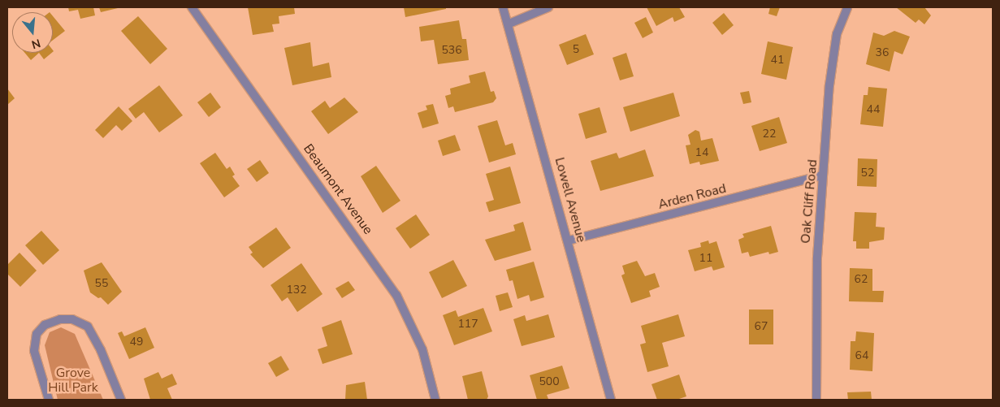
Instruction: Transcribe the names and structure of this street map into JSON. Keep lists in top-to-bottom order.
{
  "streets": {
    "street": [
      "Beaumont Avenue",
      "Arden Road",
      "Lowell Avenue",
      "Oak Cliff Road"
    ]
  },
  "crossings": [
    ["Arden Road", "Lowell Avenue"],
    ["Arden Road", "Oak Cliff Road"]
  ],
  "parks": ["Grove Hill Park"],
  "house_numbers": [
    "5",
    "536",
    "36",
    "41",
    "44",
    "22",
    "14",
    "52",
    "11",
    "62",
    "55",
    "132",
    "117",
    "67",
    "49",
    "64",
    "500"
  ],
  "north": "bottom"
}
